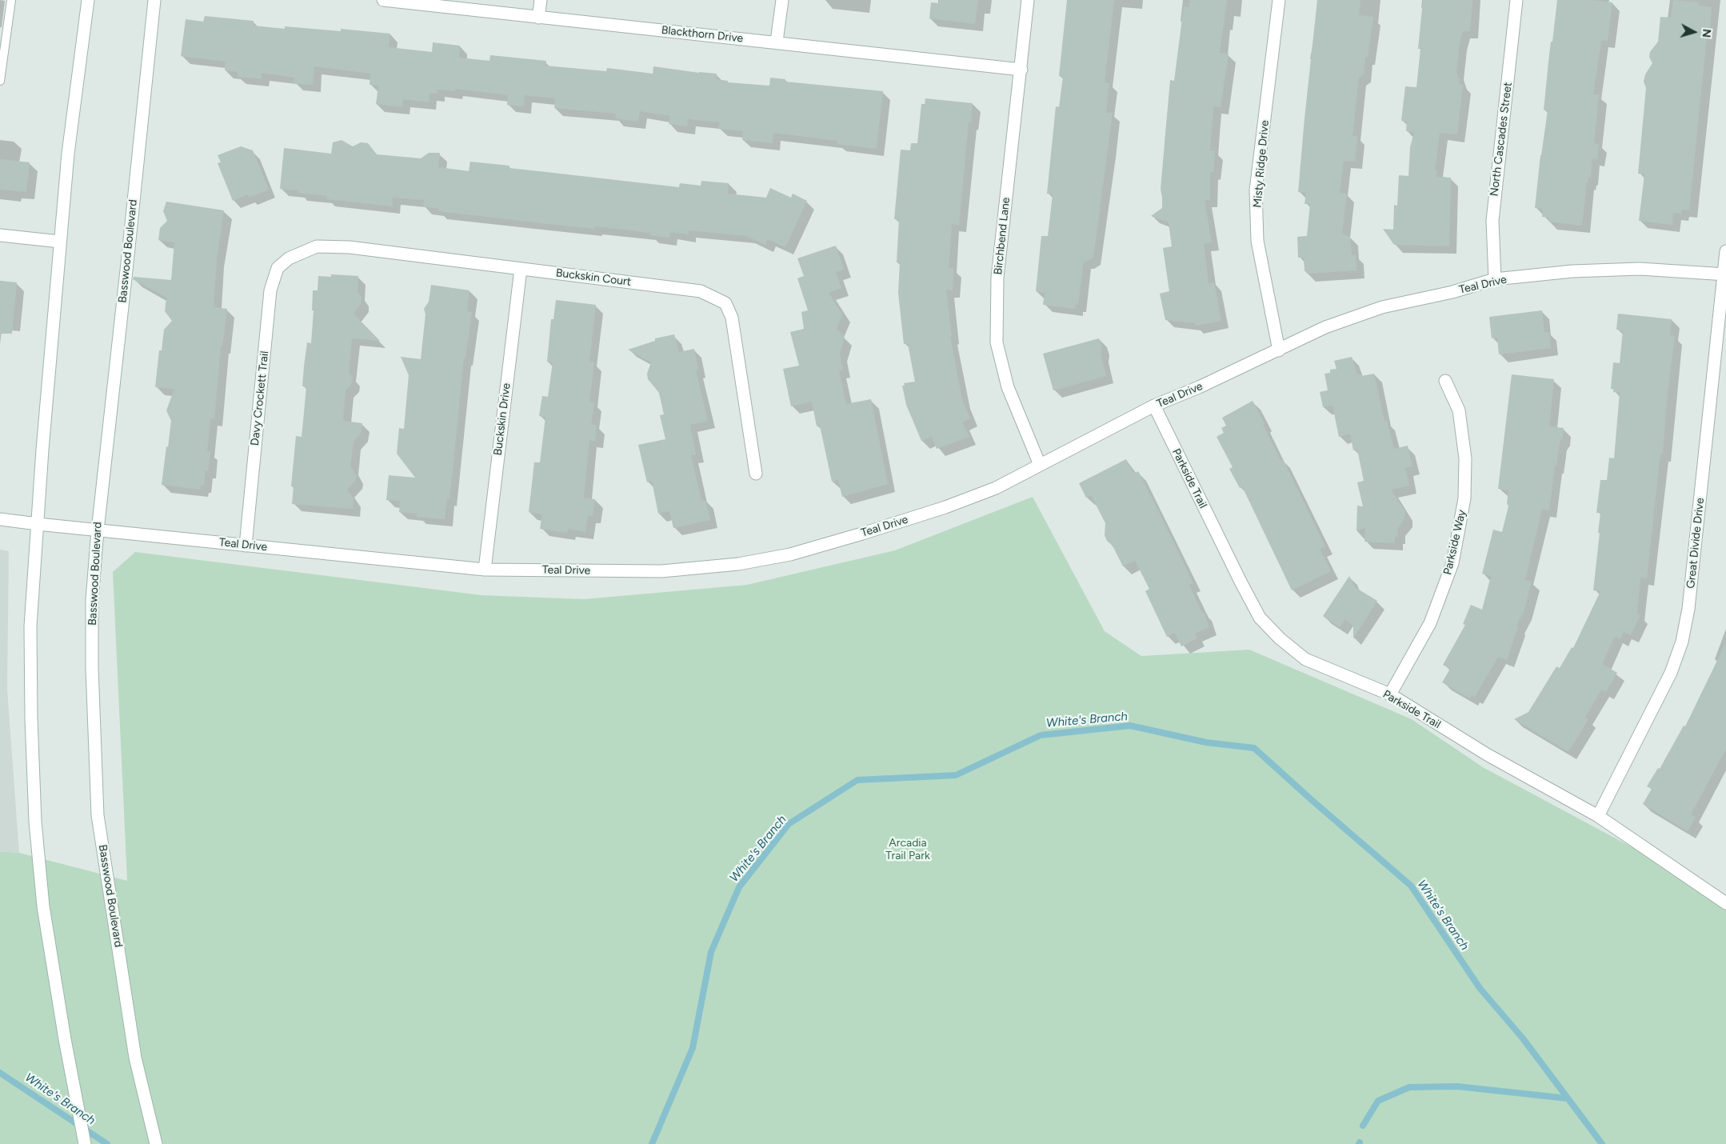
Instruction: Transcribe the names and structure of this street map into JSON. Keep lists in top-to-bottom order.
{
  "streets": {
    "street": [
      "Blackthorn Drive",
      "North Cascades Street",
      "Misty Ridge Drive",
      "Birchbend Lane",
      "Basswood Boulevard",
      "Buckskin Court",
      "Teal Drive",
      "Davy Crockett Trail",
      "Buckskin Drive",
      "Parkside Trail",
      "Parkside Way",
      "Great Divide Drive"
    ]
  },
  "crossings": [
    ["Blackthorn Drive", "Birchbend Lane"],
    ["North Cascades Street", "Teal Drive"],
    ["Misty Ridge Drive", "Teal Drive"],
    ["Birchbend Lane", "Teal Drive"],
    ["Basswood Boulevard", "Teal Drive"],
    ["Buckskin Court", "Davy Crockett Trail"],
    ["Buckskin Court", "Buckskin Drive"],
    ["Teal Drive", "Davy Crockett Trail"],
    ["Teal Drive", "Buckskin Drive"],
    ["Teal Drive", "Parkside Trail"],
    ["Teal Drive", "Great Divide Drive"],
    ["Parkside Trail", "Parkside Way"],
    ["Parkside Trail", "Great Divide Drive"]
  ],
  "water": ["White's Branch"],
  "parks": ["Arcadia Trail Park"],
  "north": "right"
}
